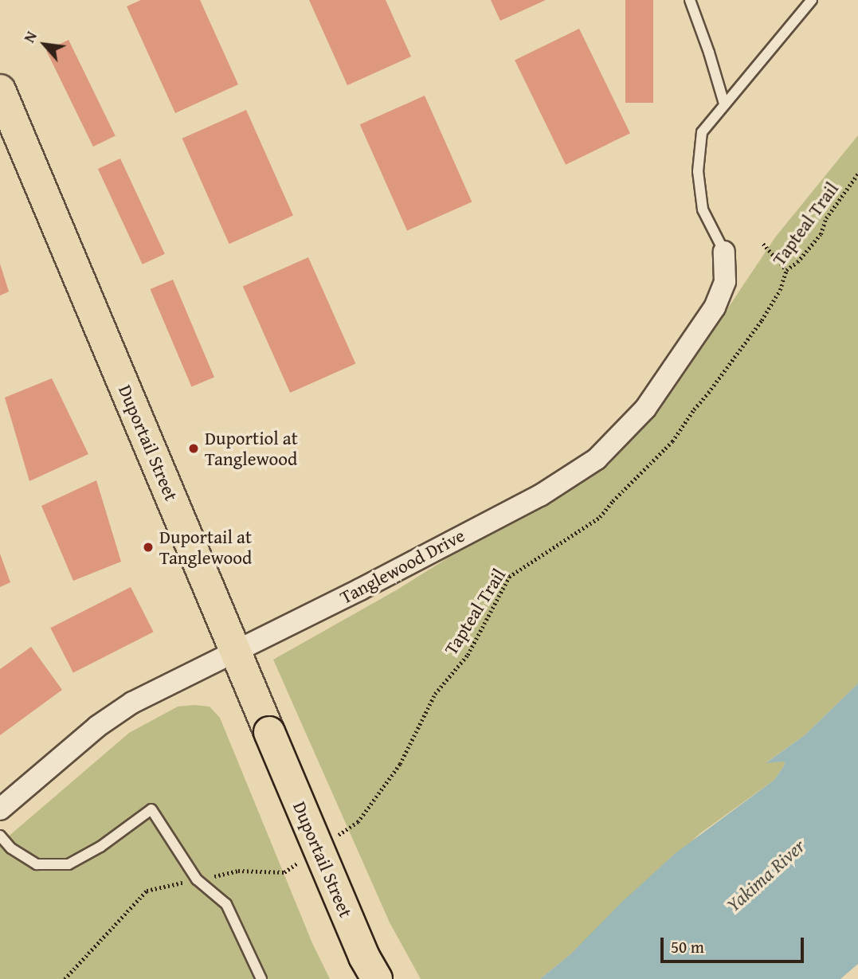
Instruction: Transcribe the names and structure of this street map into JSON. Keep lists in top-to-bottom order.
{
  "streets": {
    "main road": ["Duportail Street"],
    "street": ["Tanglewood Drive"],
    "path": ["Tapteal Trail"]
  },
  "crossings": [
    ["Duportail Street", "Tanglewood Drive"]
  ],
  "water": ["Yakima River"],
  "places": ["Duportiol at Tanglewood", "Duportail at Tanglewood"],
  "scale_bar": "50 m",
  "north": "top left"
}
